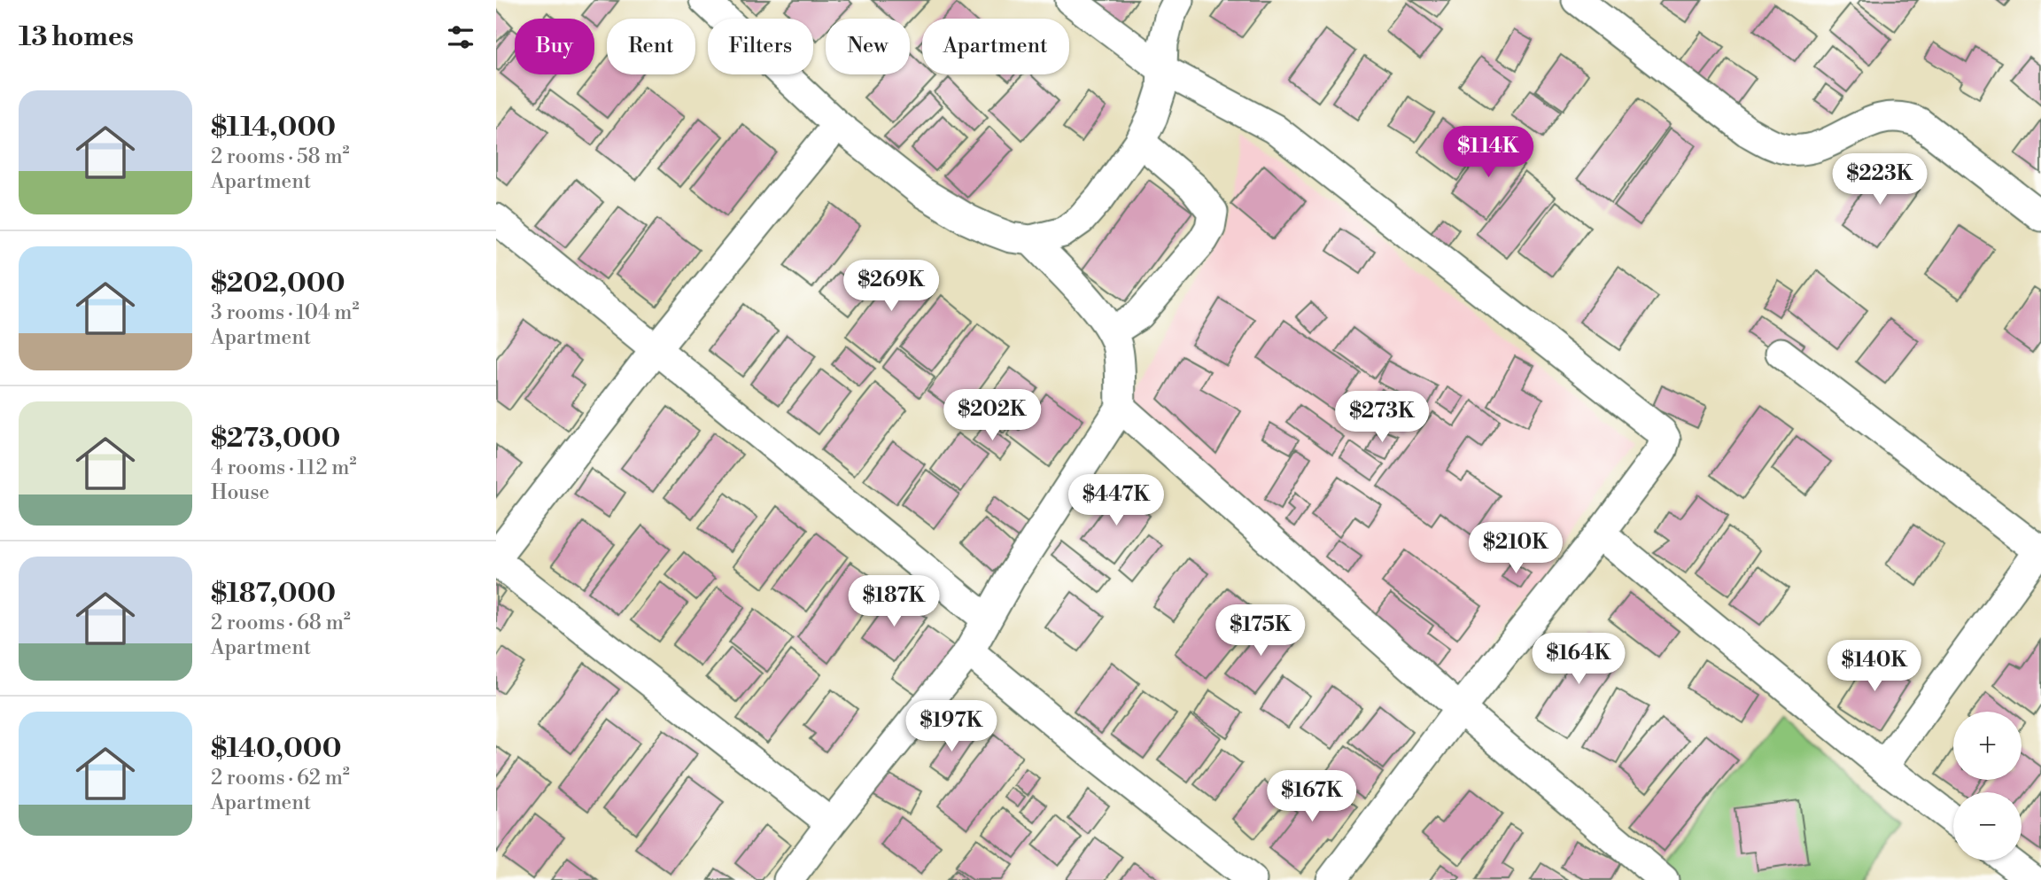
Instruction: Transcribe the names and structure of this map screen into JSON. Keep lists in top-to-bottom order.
{
  "page": {
    "heading": "13 homes",
    "chip": [
      "Buy",
      "Rent",
      "Filters",
      "New",
      "Apartment"
    ],
    "list": [
      {
        "name": "$114,000",
        "note": "2 rooms · 58 m² · Apartment"
      },
      {
        "name": "$202,000",
        "note": "3 rooms · 104 m² · Apartment"
      },
      {
        "name": "$273,000",
        "note": "4 rooms · 112 m² · House"
      },
      {
        "name": "$187,000",
        "note": "2 rooms · 68 m² · Apartment"
      },
      {
        "name": "$140,000",
        "note": "2 rooms · 62 m² · Apartment"
      }
    ],
    "price": [
      "$114K",
      "$223K",
      "$269K",
      "$202K",
      "$273K",
      "$447K",
      "$210K",
      "$187K",
      "$175K",
      "$164K",
      "$140K",
      "$197K",
      "$167K"
    ],
    "map_buttons": ["+", "−"]
  }
}
